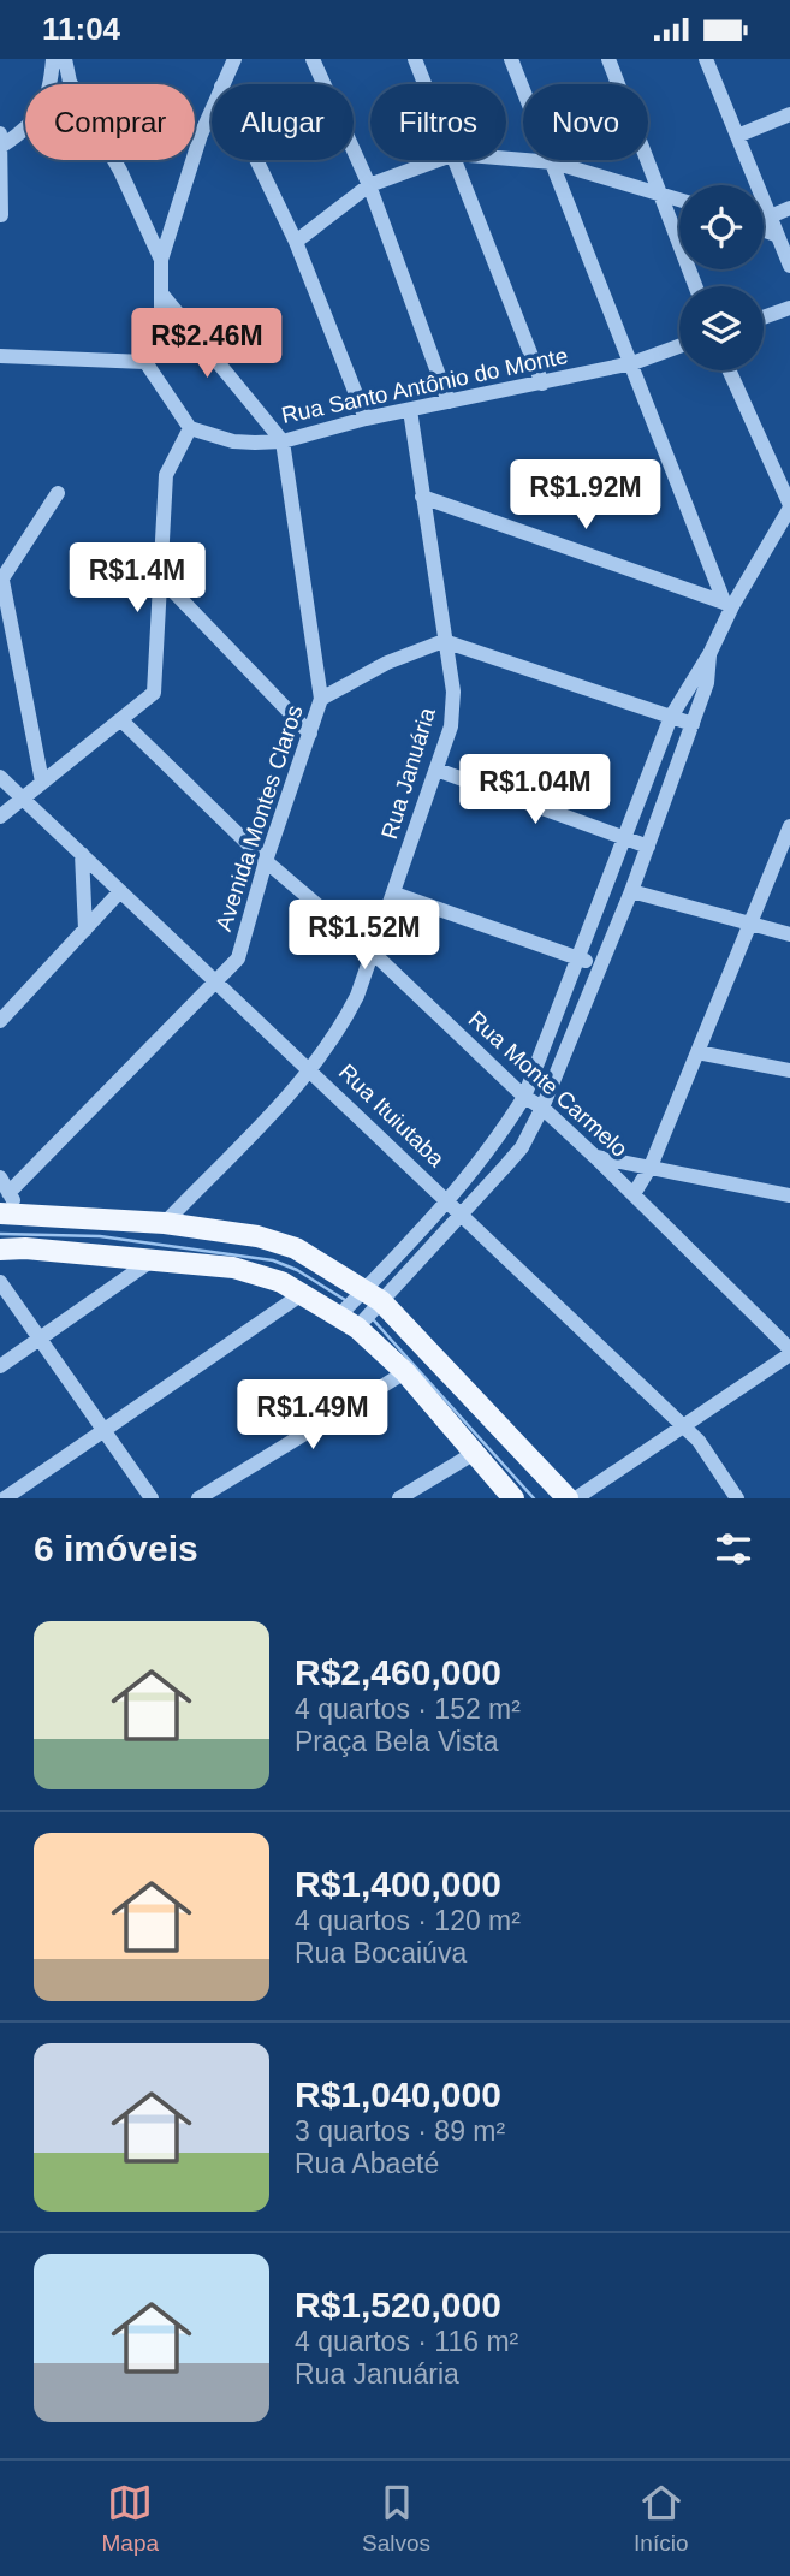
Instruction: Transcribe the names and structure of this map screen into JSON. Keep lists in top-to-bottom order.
{
  "streets": {
    "street": [
      "Rua Santo Antônio do Monte",
      "Rua Januária",
      "Avenida Montes Claros",
      "Rua Monte Carmelo",
      "Rua Ituiutaba"
    ]
  },
  "crossings": [
    ["Rua Santo Antônio do Monte", "Rua Januária"],
    ["Rua Januária", "Avenida Montes Claros"],
    ["Rua Januária", "Rua Monte Carmelo"],
    ["Rua Januária", "Rua Ituiutaba"],
    ["Avenida Montes Claros", "Rua Monte Carmelo"],
    ["Avenida Montes Claros", "Rua Ituiutaba"]
  ],
  "page": {
    "status": "11:04",
    "chip": [
      "Comprar",
      "Alugar",
      "Filtros",
      "Novo"
    ],
    "price": [
      "R$2.46M",
      "R$1.92M",
      "R$1.4M",
      "R$1.04M",
      "R$1.52M",
      "R$1.49M"
    ],
    "heading": "6 imóveis",
    "list": [
      {
        "name": "R$2,460,000",
        "note": "4 quartos · 152 m² · Praça Bela Vista"
      },
      {
        "name": "R$1,400,000",
        "note": "4 quartos · 120 m² · Rua Bocaiúva"
      },
      {
        "name": "R$1,040,000",
        "note": "3 quartos · 89 m² · Rua Abaeté"
      },
      {
        "name": "R$1,520,000",
        "note": "4 quartos · 116 m² · Rua Januária"
      }
    ],
    "tabs": ["Mapa", "Salvos", "Início"]
  }
}
